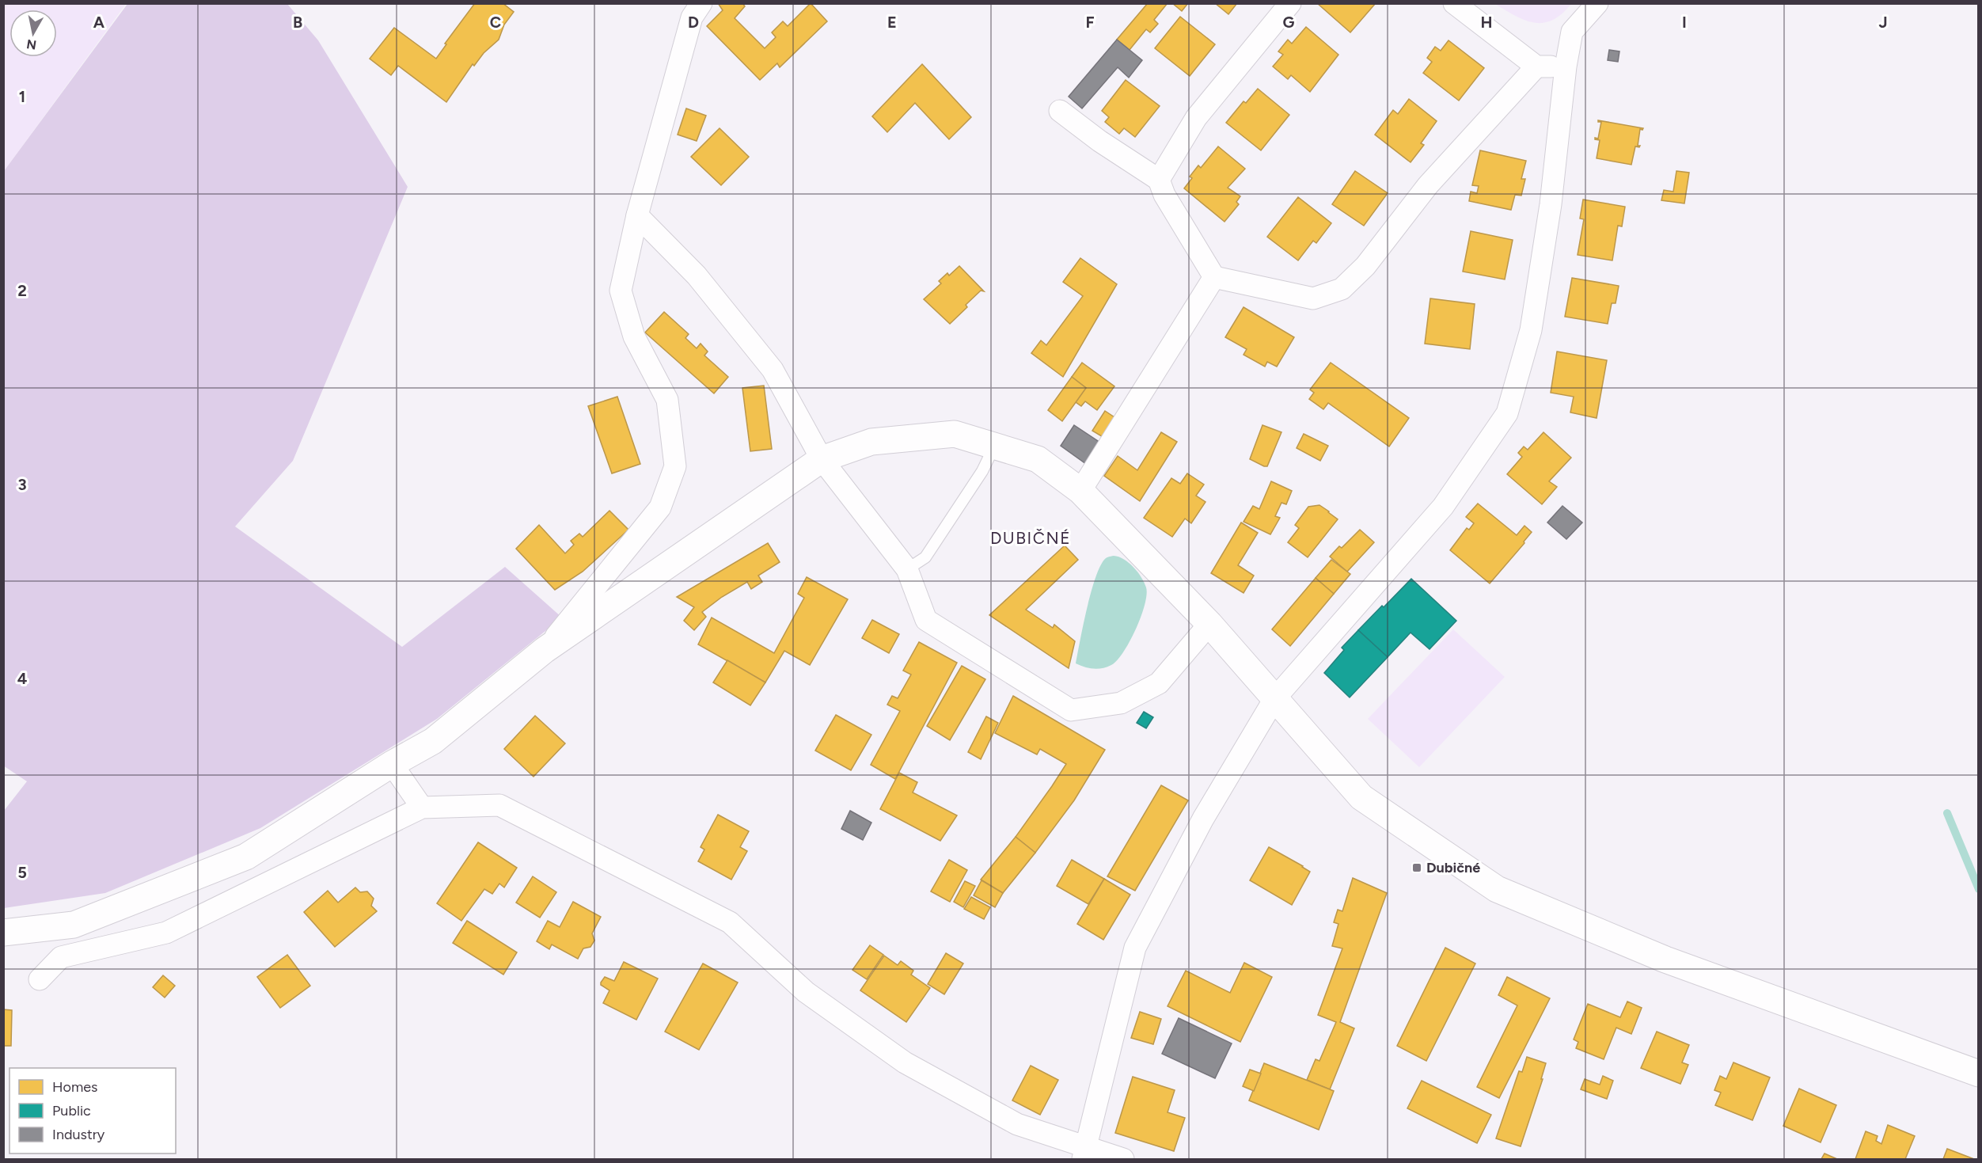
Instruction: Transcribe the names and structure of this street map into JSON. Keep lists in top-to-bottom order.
{
  "districts": ["DUBIČNÉ"],
  "places": {
    "transit": ["Dubičné"]
  },
  "legend": ["Homes", "Public", "Industry"],
  "north": "bottom",
  "grid": {
    "columns": [
      "A",
      "B",
      "C",
      "D",
      "E",
      "F",
      "G",
      "H",
      "I",
      "J"
    ],
    "rows": [
      "1",
      "2",
      "3",
      "4",
      "5"
    ]
  }
}
